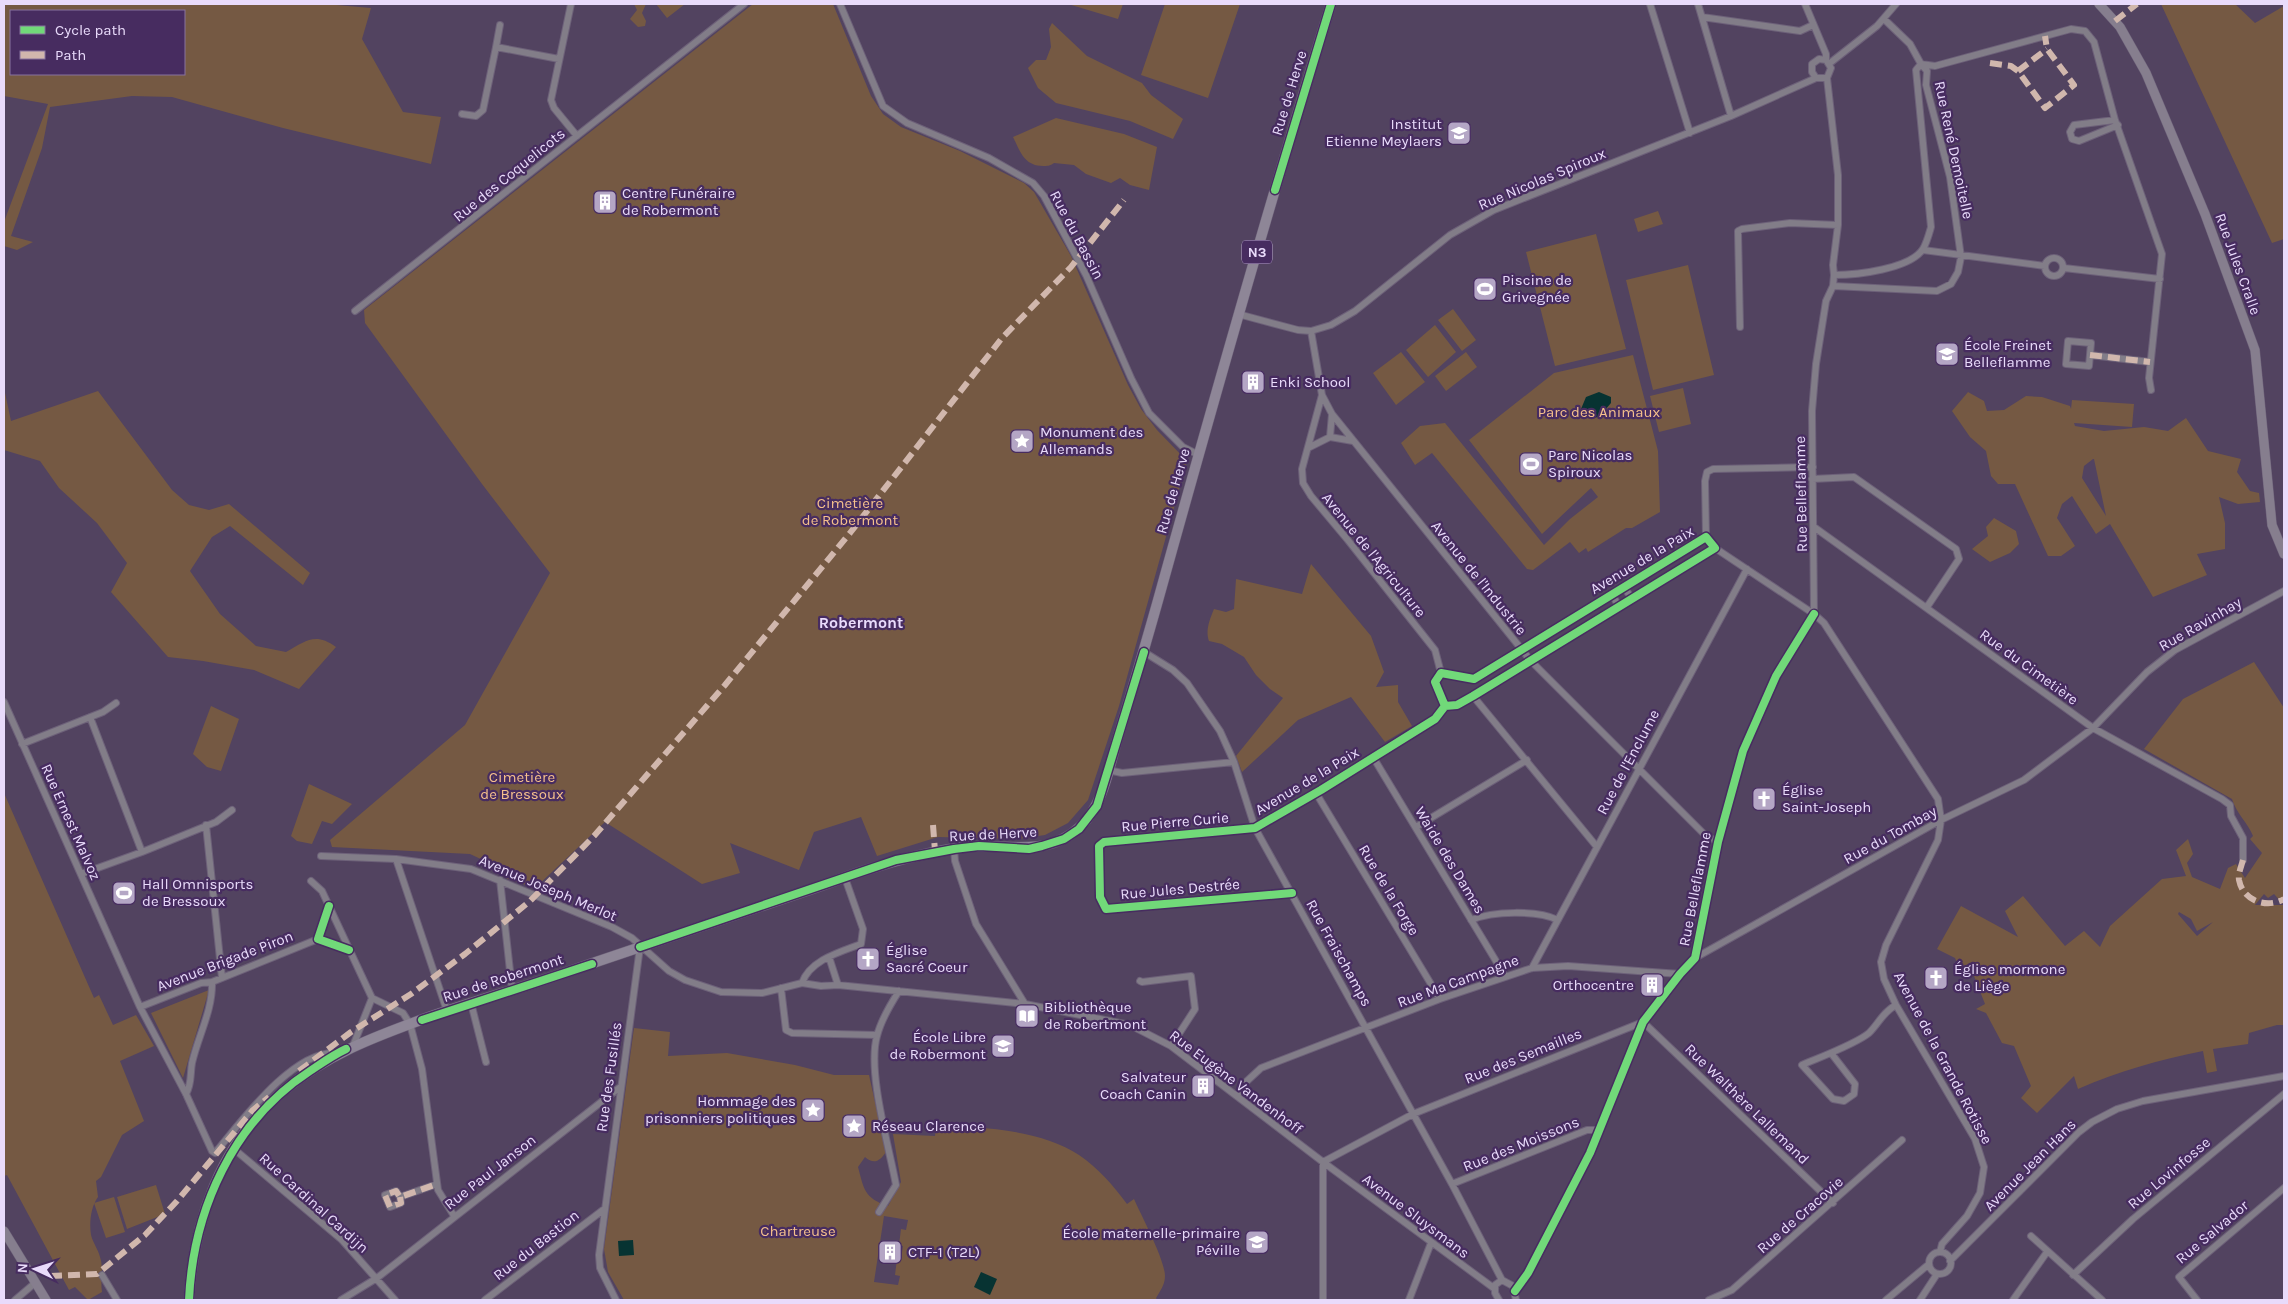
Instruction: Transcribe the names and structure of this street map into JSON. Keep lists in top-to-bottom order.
{
  "streets": {
    "main road": ["Rue de Herve", "N3", "Rue de Robermont"],
    "street": [
      "Rue René Demoitelle",
      "Rue des Coquelicots",
      "Rue Nicolas Spiroux",
      "Rue du Bassin",
      "Rue Jules Cralle",
      "Rue Belleflamme",
      "Avenue de l'Agriculture",
      "Avenue de la Paix",
      "Avenue de l'Industrie",
      "Rue Ravinhay",
      "Rue du Cimetière",
      "Rue de l'Enclume",
      "Rue Ernest Malvoz",
      "Rue Pierre Curie",
      "Rue du Tombay",
      "Waide des Dames",
      "Avenue Joseph Merlot",
      "Rue Jules Destrée",
      "Rue de la Forge",
      "Rue Fraischamps",
      "Avenue Brigade Piron",
      "Rue Ma Campagne",
      "Rue des Semailles",
      "Avenue de la Grande Rotisse",
      "Rue des Fusillés",
      "Rue Eugène Vandenhoff",
      "Rue Walthère Lallemand",
      "Rue des Moissons",
      "Avenue Jean Hans",
      "Rue Paul Janson",
      "Rue Lovinfosse",
      "Rue Cardinal Cardijn",
      "Rue de Cracovie",
      "Avenue Sluysmans",
      "Rue Salvador",
      "Rue du Bastion"
    ]
  },
  "crossings": [
    ["Rue de Herve", "Rue Nicolas Spiroux"],
    ["Rue de Herve", "Rue du Bassin"],
    ["Rue de Herve", "Avenue Joseph Merlot"],
    ["Rue de Herve", "Rue Fraischamps"],
    ["Rue de Herve", "Rue de Robermont"],
    ["Rue de Herve", "Rue des Fusillés"],
    ["Rue René Demoitelle", "Rue Belleflamme"],
    ["Rue Nicolas Spiroux", "Rue Belleflamme"],
    ["Rue Belleflamme", "Avenue de l'Industrie"],
    ["Rue Belleflamme", "Rue du Cimetière"],
    ["Rue Belleflamme", "Rue du Tombay"],
    ["Rue Belleflamme", "Rue Ma Campagne"],
    ["Rue Belleflamme", "Rue des Semailles"],
    ["Rue Belleflamme", "Avenue de la Grande Rotisse"],
    ["Rue Belleflamme", "Rue Walthère Lallemand"],
    ["Rue Belleflamme", "Rue des Moissons"],
    ["Avenue de l'Agriculture", "Avenue de la Paix"],
    ["Avenue de l'Agriculture", "Avenue de l'Industrie"],
    ["Avenue de la Paix", "Avenue de l'Industrie"],
    ["Avenue de la Paix", "Rue Pierre Curie"],
    ["Avenue de la Paix", "Waide des Dames"],
    ["Avenue de la Paix", "Rue de la Forge"],
    ["Avenue de la Paix", "Rue Fraischamps"],
    ["Avenue de la Paix", "Avenue de la Grande Rotisse"],
    ["Avenue de l'Industrie", "Rue de l'Enclume"],
    ["Rue Ravinhay", "Rue du Cimetière"],
    ["Rue Ravinhay", "Rue du Tombay"],
    ["Rue du Cimetière", "Rue du Tombay"],
    ["Rue de l'Enclume", "Rue Ma Campagne"],
    ["Rue de l'Enclume", "Avenue de la Grande Rotisse"],
    ["Rue Ernest Malvoz", "Avenue Brigade Piron"],
    ["Rue Ernest Malvoz", "Rue de Robermont"],
    ["Rue Pierre Curie", "Rue Jules Destrée"],
    ["Rue Pierre Curie", "Rue Fraischamps"],
    ["Rue du Tombay", "Avenue de la Grande Rotisse"],
    ["Waide des Dames", "Rue Ma Campagne"],
    ["Avenue Joseph Merlot", "Rue de Robermont"],
    ["Avenue Joseph Merlot", "Rue des Fusillés"],
    ["Avenue Joseph Merlot", "Rue Eugène Vandenhoff"],
    ["Rue Jules Destrée", "Rue Fraischamps"],
    ["Rue de la Forge", "Rue Ma Campagne"],
    ["Rue Fraischamps", "Rue Ma Campagne"],
    ["Rue Fraischamps", "Rue des Semailles"],
    ["Rue Fraischamps", "Rue des Moissons"],
    ["Rue de Robermont", "Rue des Fusillés"],
    ["Rue de Robermont", "Rue Cardinal Cardijn"],
    ["Rue Ma Campagne", "Rue Eugène Vandenhoff"],
    ["Rue des Semailles", "Rue Walthère Lallemand"],
    ["Avenue de la Grande Rotisse", "Avenue Jean Hans"],
    ["Rue des Fusillés", "Rue Paul Janson"],
    ["Rue des Fusillés", "Rue du Bastion"],
    ["Rue Eugène Vandenhoff", "Avenue Sluysmans"],
    ["Rue Walthère Lallemand", "Rue de Cracovie"],
    ["Rue Paul Janson", "Rue Cardinal Cardijn"]
  ],
  "districts": ["Robermont"],
  "parks": [
    "Parc des Animaux",
    "Cimetière de Robermont",
    "Cimetière de Bressoux",
    "Chartreuse"
  ],
  "places": {
    "school or university": [
      "Institut Etienne Meylaers",
      "École Freinet Belleflamme",
      "École Libre de Robermont",
      "École maternelle-primaire Péville"
    ],
    "building": [
      "Centre Funéraire de Robermont",
      "Enki School",
      "Orthocentre",
      "Salvateur Coach Canin",
      "CTF-1 (T2L)"
    ],
    "sports": ["Piscine de Grivegnée", "Parc Nicolas Spiroux", "Hall Omnisports de Bressoux"],
    "place": ["Monument des Allemands", "Hommage des prisonniers politiques", "Réseau Clarence"],
    "church": ["Église Saint-Joseph", "Église Sacré Coeur", "Église mormone de Liège"],
    "library": ["Bibliothèque de Robertmont"]
  },
  "legend": ["Cycle path", "Path"],
  "north": "left"
}
